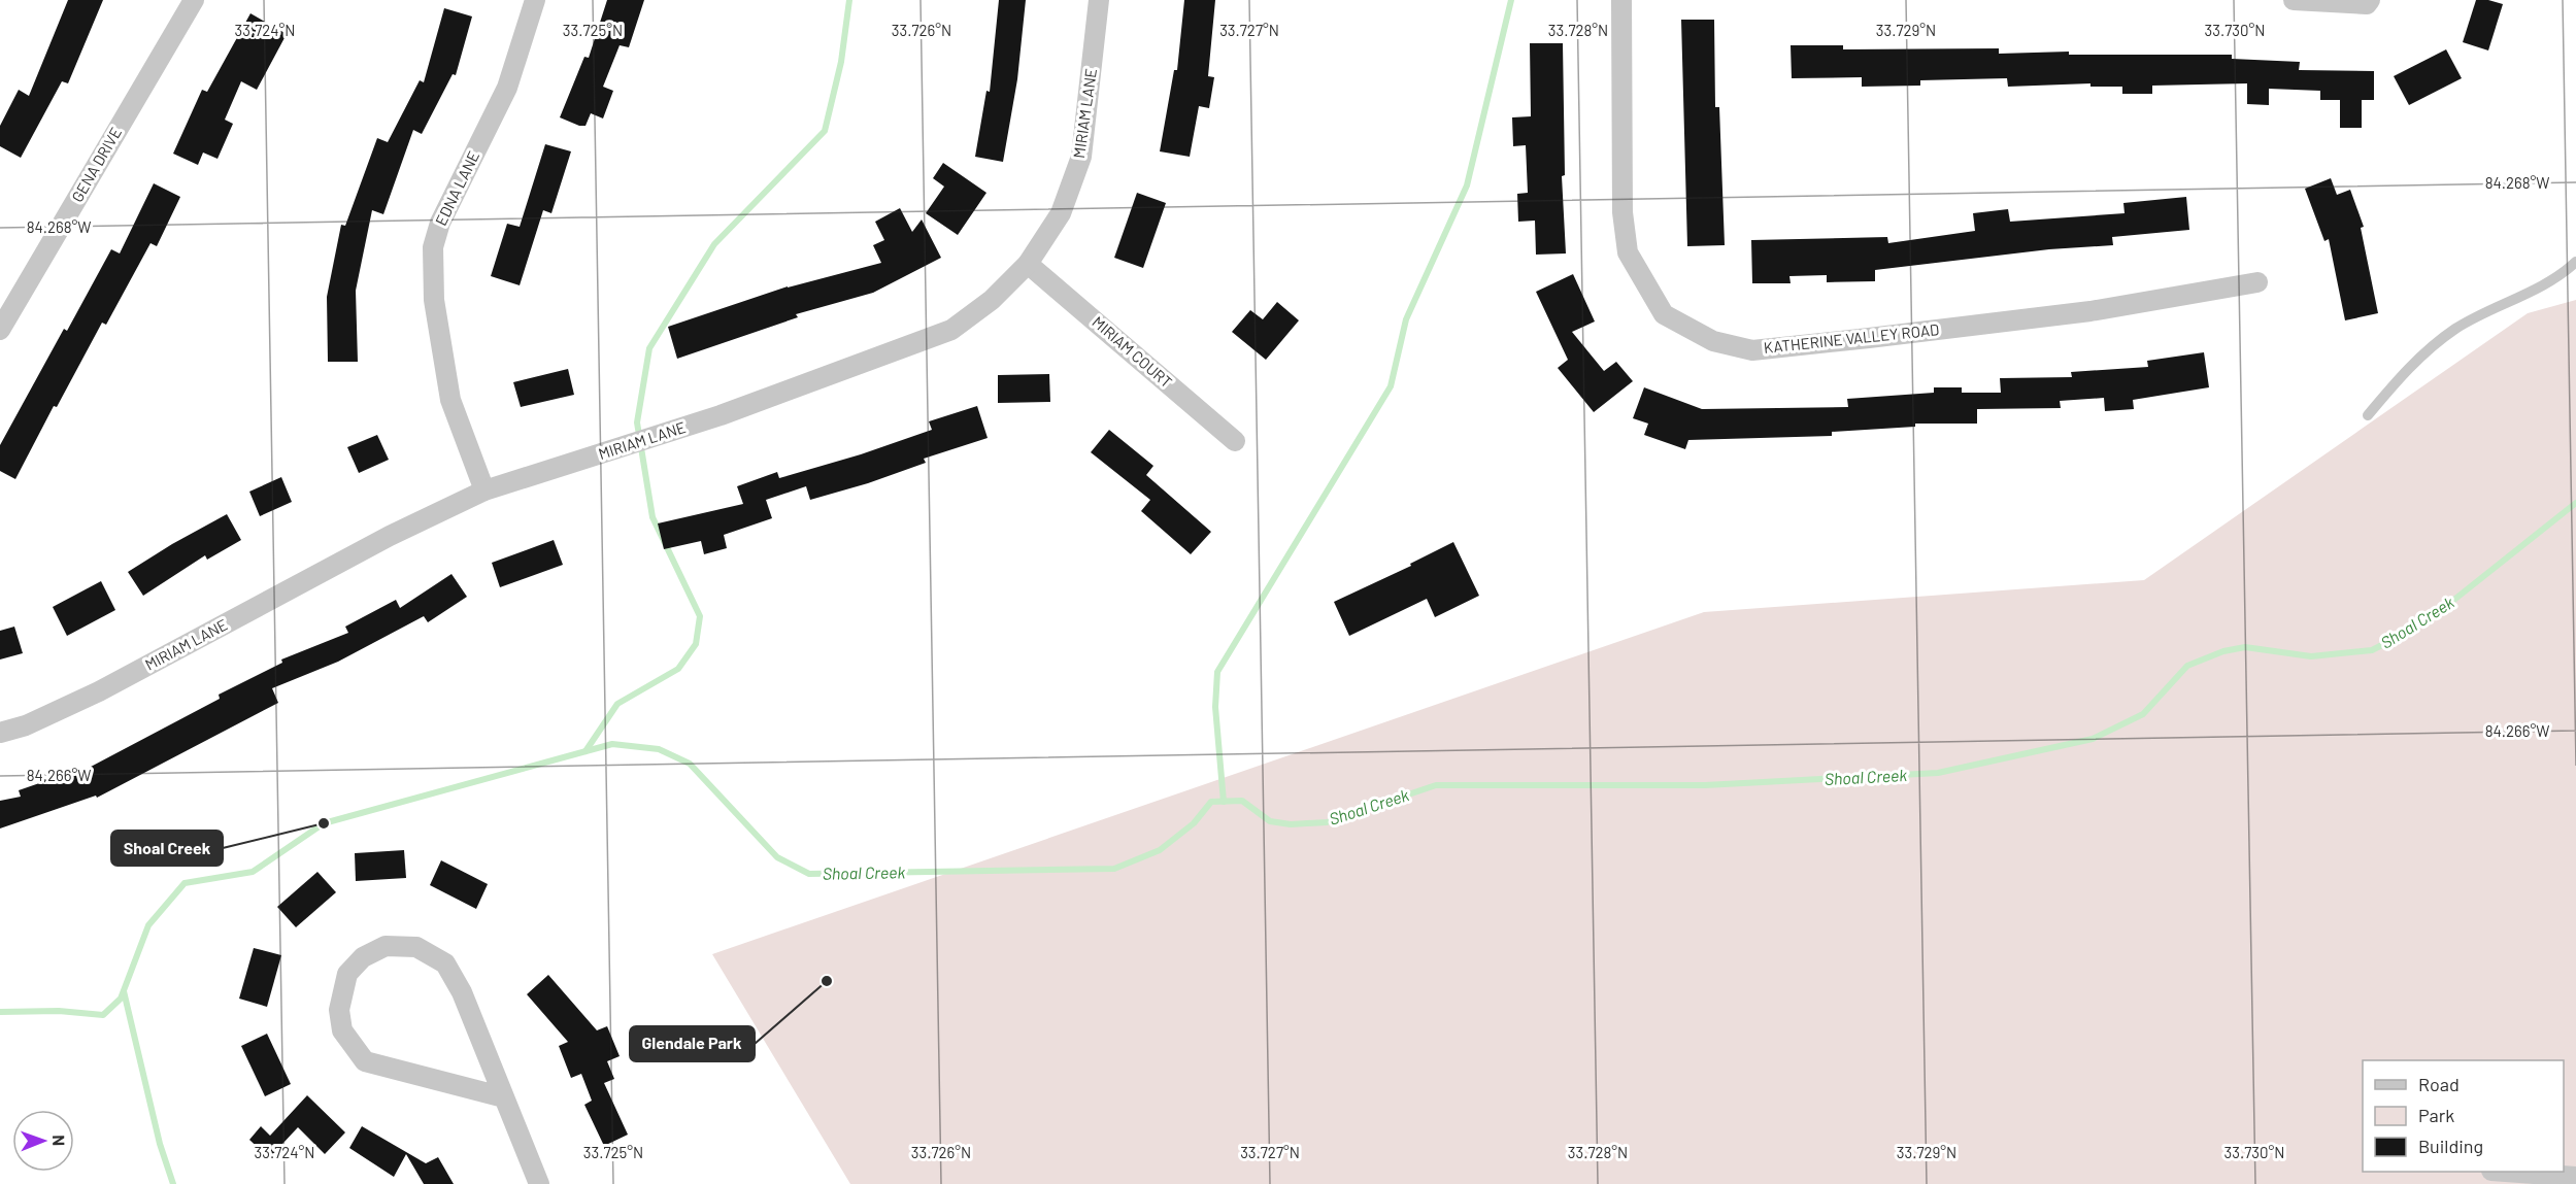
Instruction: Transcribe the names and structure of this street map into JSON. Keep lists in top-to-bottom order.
{
  "streets": {
    "street": [
      "MIRIAM LANE",
      "GENA DRIVE",
      "EDNA LANE",
      "KATHERINE VALLEY ROAD",
      "MIRIAM COURT"
    ]
  },
  "crossings": [
    ["MIRIAM LANE", "EDNA LANE"],
    ["MIRIAM LANE", "MIRIAM COURT"]
  ],
  "water": ["Shoal Creek"],
  "places": ["Shoal Creek", "Glendale Park"],
  "legend": ["Road", "Park", "Building"],
  "north": "right",
  "coordinates": [
    "33.724°N",
    "33.725°N",
    "33.726°N",
    "33.727°N",
    "33.728°N",
    "33.729°N",
    "33.730°N",
    "84.268°W",
    "84.266°W"
  ]
}
